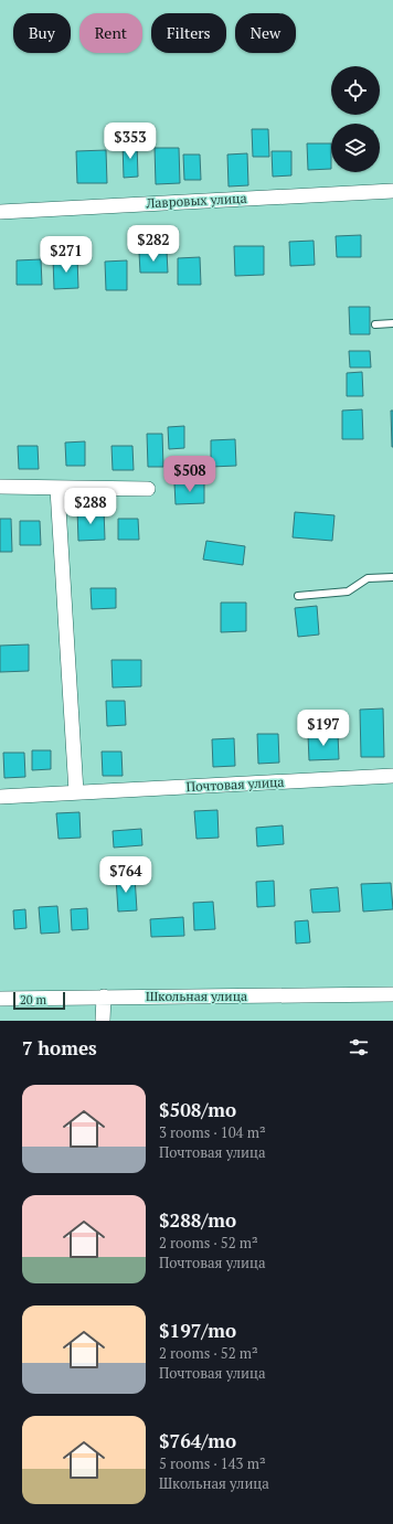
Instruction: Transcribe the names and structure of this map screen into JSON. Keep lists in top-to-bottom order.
{
  "streets": {
    "street": ["Лавровых улица", "Почтовая улица", "Школьная улица"]
  },
  "scale_bar": "20 m",
  "page": {
    "chip": [
      "Buy",
      "Rent",
      "Filters",
      "New"
    ],
    "price": [
      "$353",
      "$282",
      "$271",
      "$508",
      "$288",
      "$197",
      "$764"
    ],
    "scale": "20 m",
    "heading": "7 homes",
    "list": [
      {
        "name": "$508/mo",
        "note": "3 rooms · 104 m² · Почтовая улица"
      },
      {
        "name": "$288/mo",
        "note": "2 rooms · 52 m² · Почтовая улица"
      },
      {
        "name": "$197/mo",
        "note": "2 rooms · 52 m² · Почтовая улица"
      },
      {
        "name": "$764/mo",
        "note": "5 rooms · 143 m² · Школьная улица"
      }
    ]
  }
}
